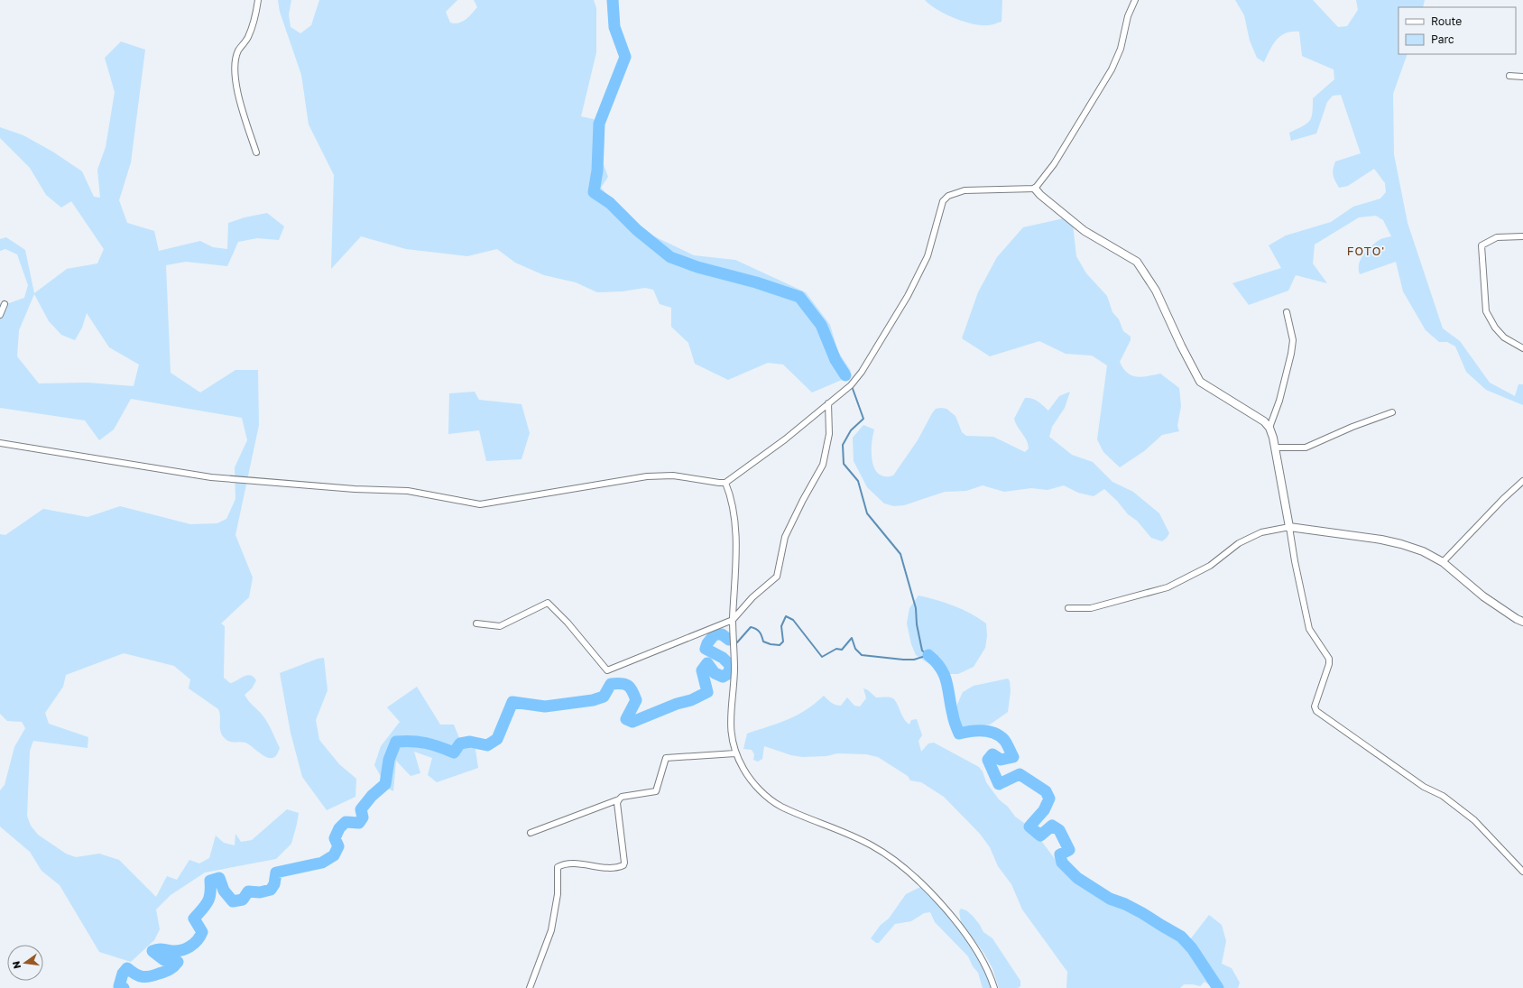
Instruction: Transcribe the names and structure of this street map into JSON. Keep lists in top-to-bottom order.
{
  "districts": ["FOTO'"],
  "legend": ["Route", "Parc"],
  "north": "left"
}
